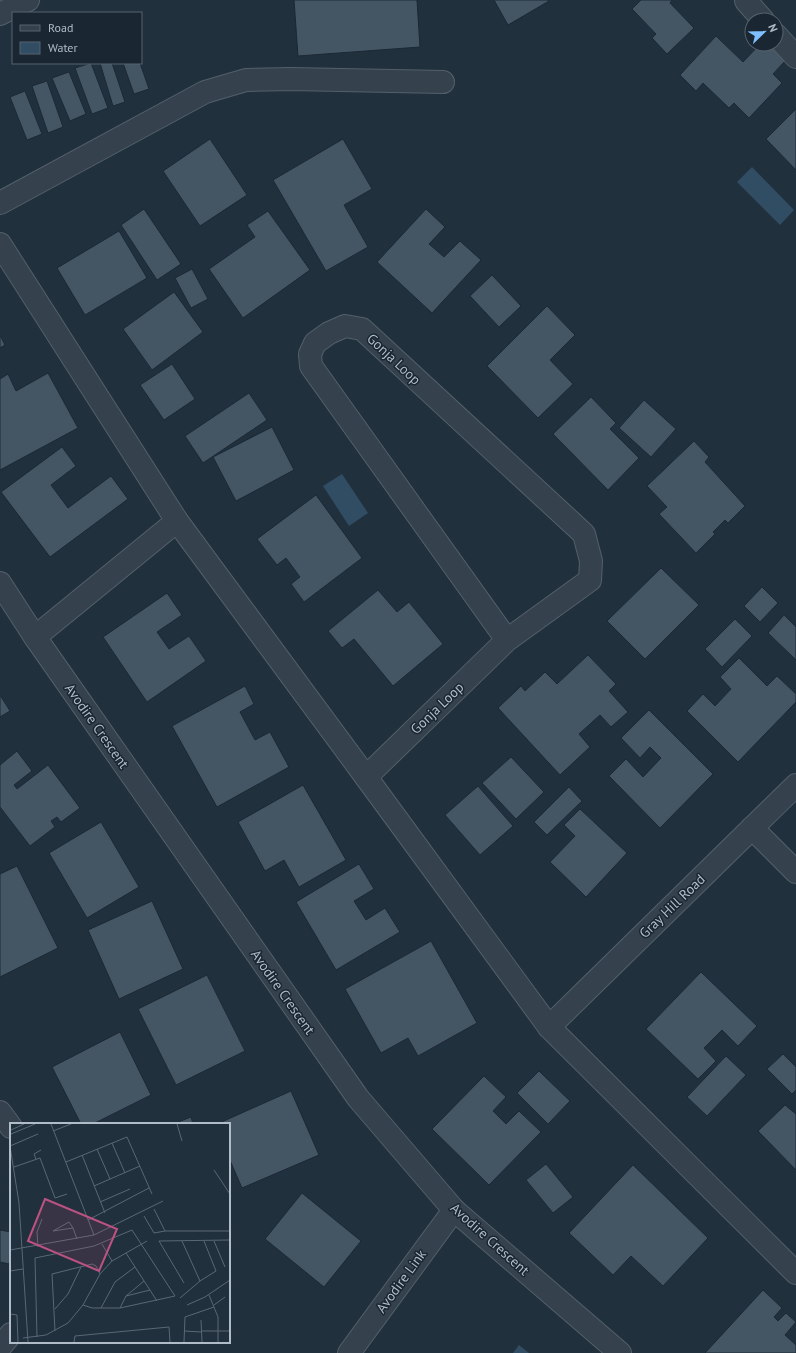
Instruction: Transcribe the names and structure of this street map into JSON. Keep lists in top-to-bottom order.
{
  "streets": {
    "street": [
      "Gonja Loop",
      "Avodire Crescent",
      "Gray Hill Road",
      "Avodire Link"
    ]
  },
  "crossings": [
    ["Avodire Crescent", "Avodire Link"]
  ],
  "legend": ["Road", "Water"],
  "north": "top right"
}
